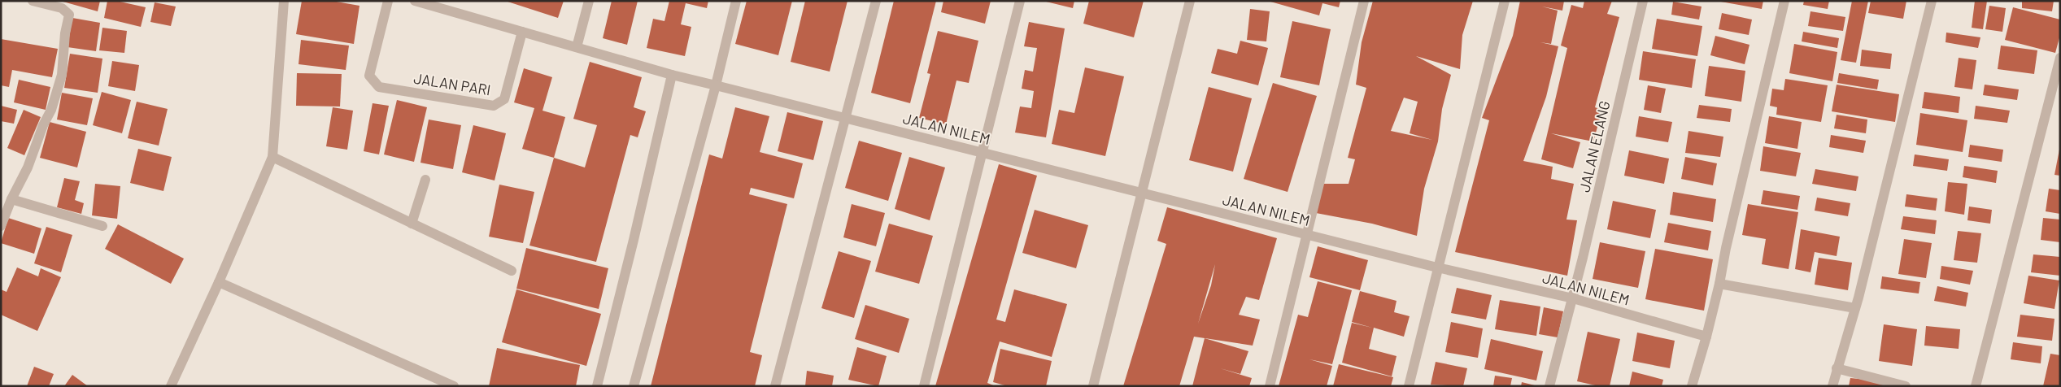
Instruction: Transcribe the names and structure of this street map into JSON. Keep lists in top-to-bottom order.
{
  "streets": {
    "street": ["JALAN PARI", "JALAN NILEM", "JALAN ELANG"]
  },
  "crossings": [
    ["JALAN PARI", "JALAN NILEM"],
    ["JALAN NILEM", "JALAN ELANG"]
  ]
}
